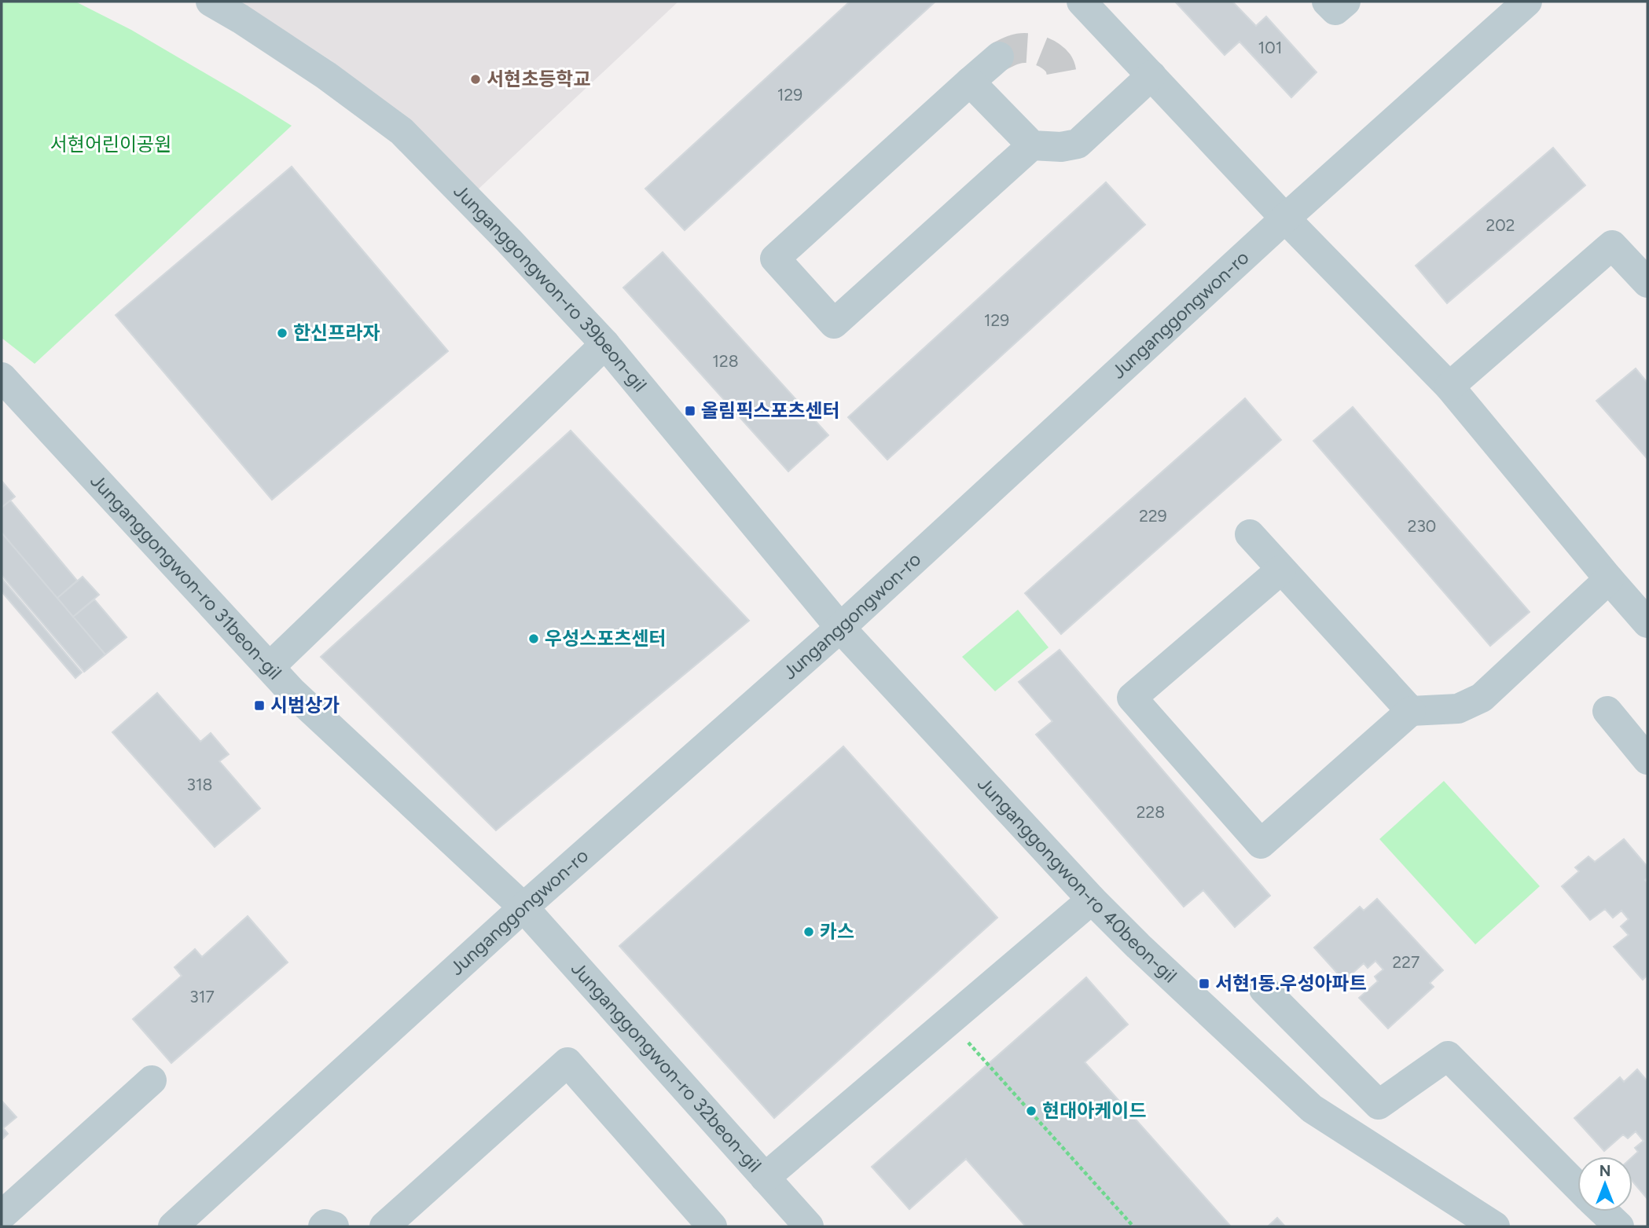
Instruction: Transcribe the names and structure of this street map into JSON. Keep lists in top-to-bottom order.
{
  "streets": {
    "street": [
      "Junganggongwon-ro 39beon-gil",
      "Junganggongwon-ro",
      "Junganggongwon-ro 31beon-gil",
      "Junganggongwon-ro 40beon-gil",
      "Junganggongwon-ro 32beon-gil"
    ]
  },
  "crossings": [
    ["Junganggongwon-ro 39beon-gil", "Junganggongwon-ro"],
    ["Junganggongwon-ro 39beon-gil", "Junganggongwon-ro 40beon-gil"],
    ["Junganggongwon-ro", "Junganggongwon-ro 31beon-gil"],
    ["Junganggongwon-ro", "Junganggongwon-ro 40beon-gil"],
    ["Junganggongwon-ro", "Junganggongwon-ro 32beon-gil"],
    ["Junganggongwon-ro 31beon-gil", "Junganggongwon-ro 32beon-gil"]
  ],
  "parks": ["서현어린이공원"],
  "places": {
    "other": [
      "서현초등학교",
      "한신프라자",
      "우성스포츠센터",
      "카스",
      "현대아케이드"
    ],
    "transit": ["올림픽스포츠센터", "시범상가", "서현1동.우성아파트"]
  },
  "house_numbers": [
    "101",
    "129",
    "202",
    "129",
    "128",
    "229",
    "230",
    "318",
    "228",
    "227",
    "317"
  ],
  "north": "top"
}
